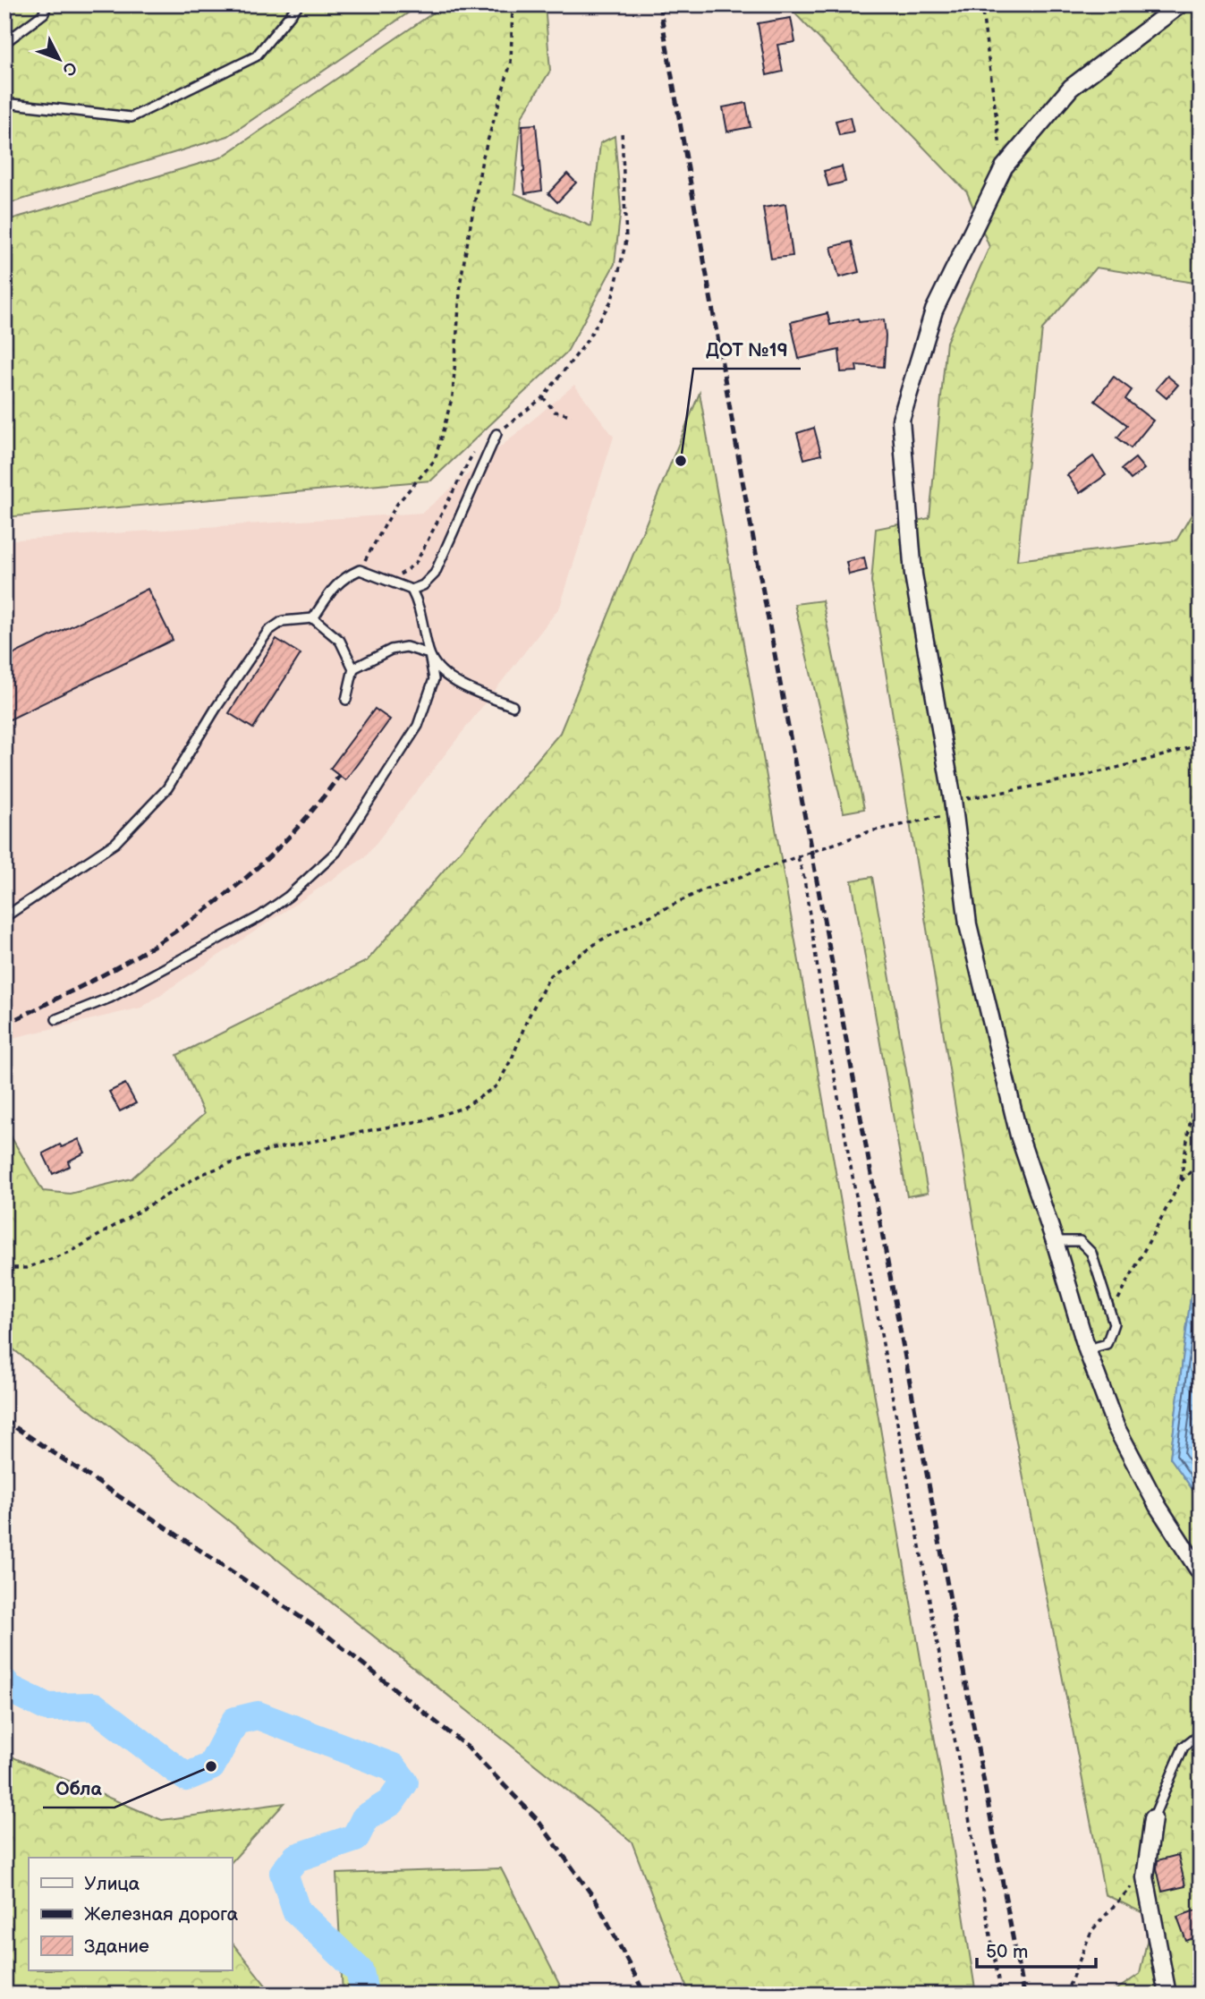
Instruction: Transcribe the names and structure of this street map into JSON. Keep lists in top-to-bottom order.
{
  "places": ["ДОТ №19", "Обла"],
  "legend": ["Улица", "Железная дорога", "Здание"],
  "scale_bar": "50 m",
  "north": "bottom right"
}
